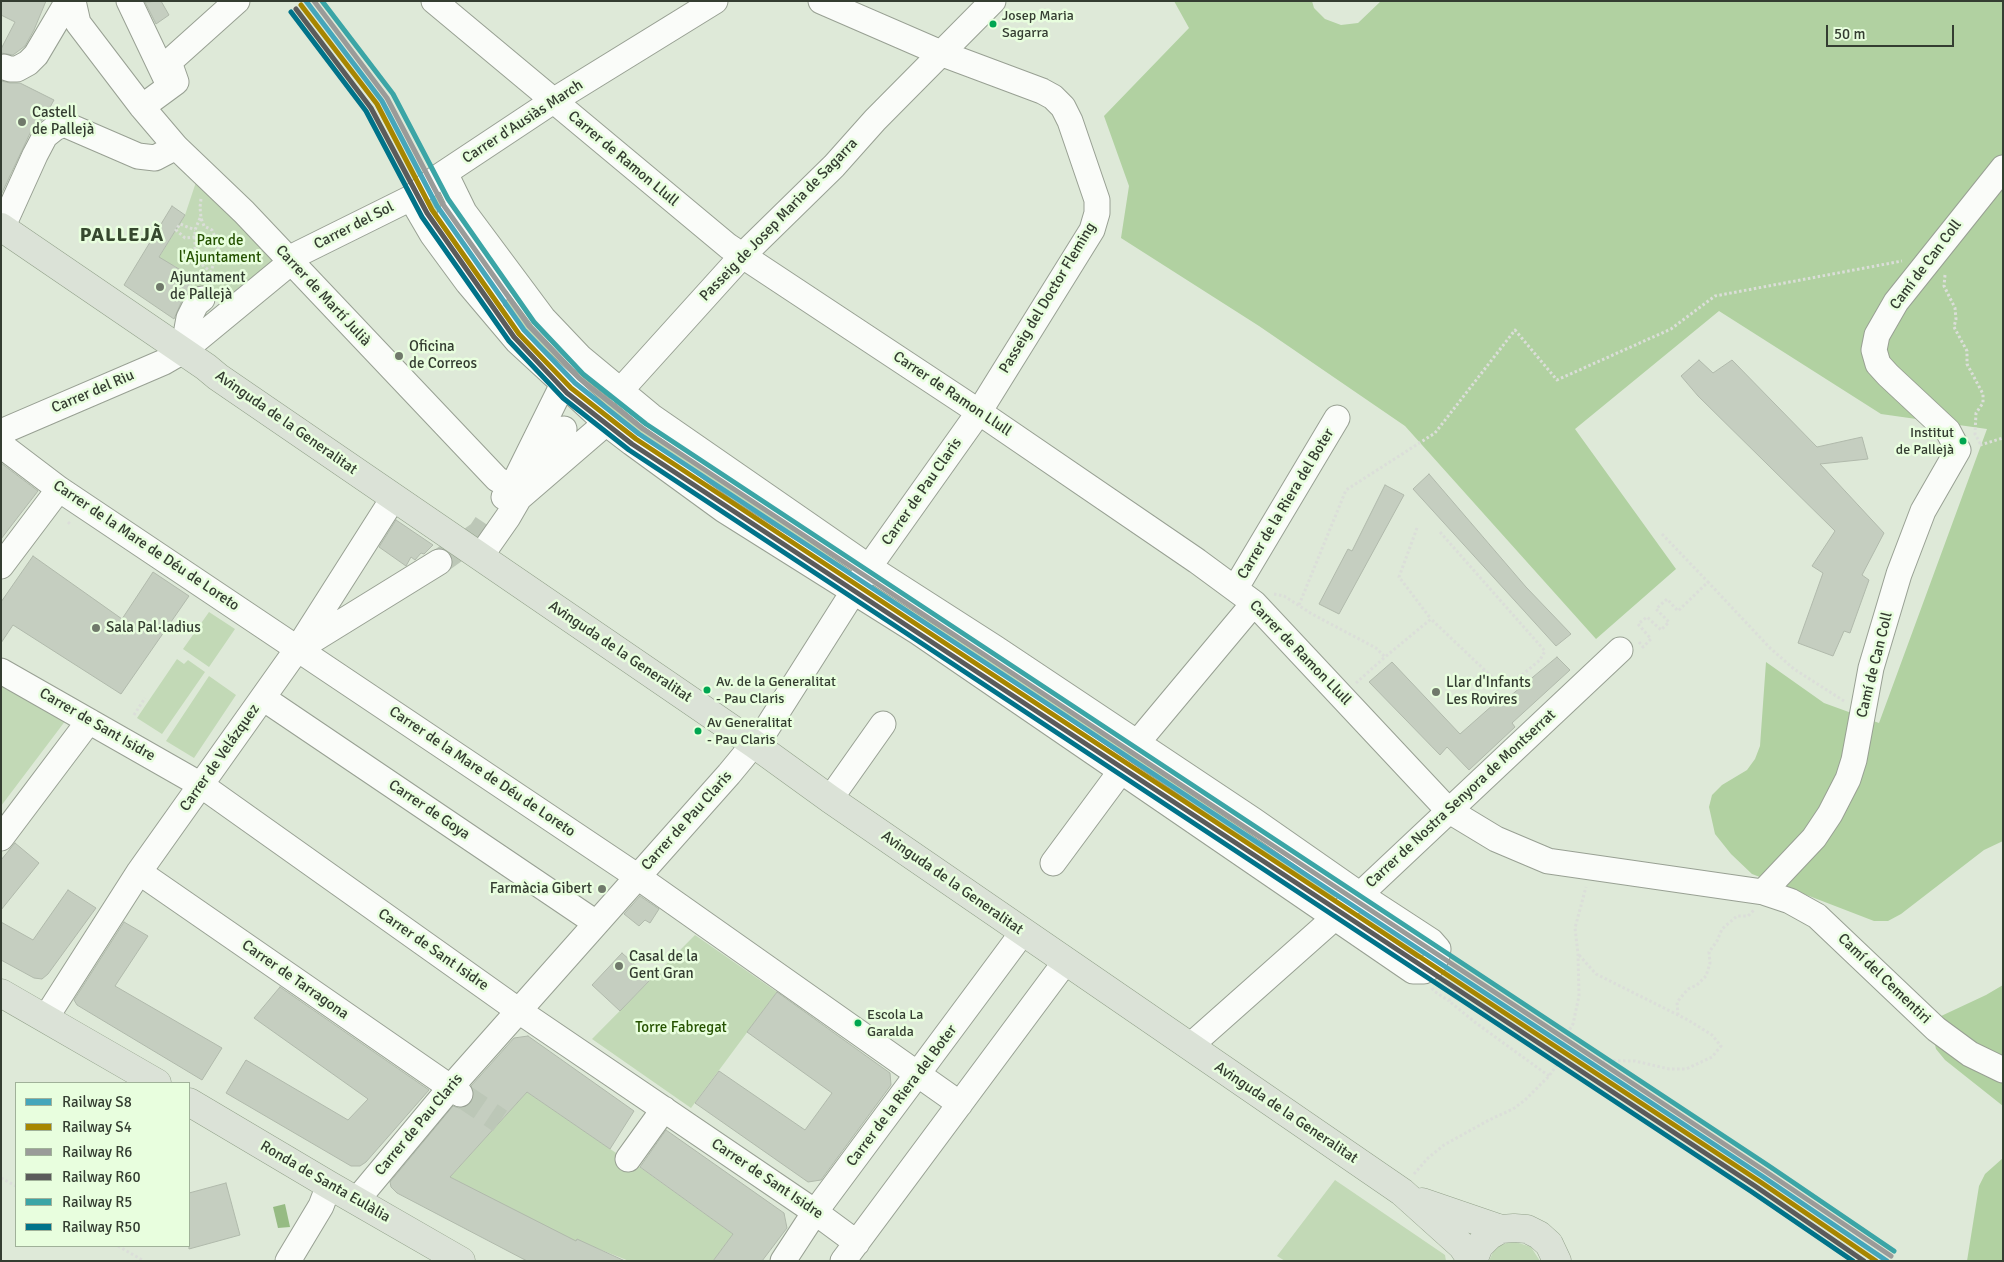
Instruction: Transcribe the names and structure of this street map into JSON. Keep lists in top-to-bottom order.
{
  "streets": {
    "main road": ["Avinguda de la Generalitat", "Ronda de Santa Eulàlia"],
    "street": [
      "Carrer d'Ausiàs March",
      "Carrer de Ramon Llull",
      "Passeig de Josep Maria de Sagarra",
      "Carrer del Sol",
      "Camí de Can Coll",
      "Carrer de Martí Julià",
      "Passeig del Doctor Fleming",
      "Carrer del Riu",
      "Carrer de Pau Claris",
      "Carrer de la Riera del Boter",
      "Carrer de la Mare de Déu de Loreto",
      "Carrer de Sant Isidre",
      "Carrer de Velázquez",
      "Carrer de Nostra Senyora de Montserrat",
      "Carrer de Goya",
      "Camí del Cementiri",
      "Carrer de Tarragona"
    ]
  },
  "crossings": [
    ["Carrer d'Ausiàs March", "Carrer de Ramon Llull"],
    ["Carrer d'Ausiàs March", "Carrer del Sol"],
    ["Carrer de Ramon Llull", "Passeig de Josep Maria de Sagarra"],
    ["Carrer de Ramon Llull", "Passeig del Doctor Fleming"],
    ["Carrer de Ramon Llull", "Carrer de Pau Claris"],
    ["Carrer de Ramon Llull", "Carrer de la Riera del Boter"],
    ["Carrer de Ramon Llull", "Carrer de Nostra Senyora de Montserrat"],
    ["Passeig de Josep Maria de Sagarra", "Passeig del Doctor Fleming"],
    ["Carrer del Sol", "Carrer de Martí Julià"],
    ["Carrer del Sol", "Carrer del Riu"],
    ["Carrer del Sol", "Avinguda de la Generalitat"],
    ["Camí de Can Coll", "Camí del Cementiri"],
    ["Passeig del Doctor Fleming", "Carrer de Pau Claris"],
    ["Carrer del Riu", "Avinguda de la Generalitat"],
    ["Avinguda de la Generalitat", "Carrer de Pau Claris"],
    ["Avinguda de la Generalitat", "Carrer de la Riera del Boter"],
    ["Avinguda de la Generalitat", "Carrer de Velázquez"],
    ["Avinguda de la Generalitat", "Carrer de Nostra Senyora de Montserrat"],
    ["Carrer de Pau Claris", "Carrer de la Mare de Déu de Loreto"],
    ["Carrer de Pau Claris", "Carrer de Sant Isidre"],
    ["Carrer de Pau Claris", "Carrer de Goya"],
    ["Carrer de Pau Claris", "Carrer de Tarragona"],
    ["Carrer de Pau Claris", "Ronda de Santa Eulàlia"],
    ["Carrer de la Riera del Boter", "Carrer de la Mare de Déu de Loreto"],
    ["Carrer de la Riera del Boter", "Carrer de Sant Isidre"],
    ["Carrer de la Mare de Déu de Loreto", "Carrer de Velázquez"],
    ["Carrer de Sant Isidre", "Carrer de Velázquez"],
    ["Carrer de Velázquez", "Carrer de Goya"],
    ["Carrer de Velázquez", "Carrer de Tarragona"]
  ],
  "districts": ["PALLEJÀ"],
  "parks": ["Parc de l'Ajuntament", "Torre Fabregat"],
  "places": [
    "Josep Maria Sagarra",
    "Castell de Pallejà",
    "Ajuntament de Pallejà",
    "Oficina de Correos",
    "Institut de Pallejà",
    "Sala Pal·ladius",
    "Av. de la Generalitat - Pau Claris",
    "Llar d'Infants Les Rovires",
    "Av Generalitat - Pau Claris",
    "Farmàcia Gibert",
    "Casal de la Gent Gran",
    "Escola La Garalda"
  ],
  "lines": [
    "rail line S8",
    "rail line R6",
    "rail line R5",
    "rail line S4",
    "rail line R60",
    "rail line R50"
  ],
  "legend": [
    "Railway S8",
    "Railway S4",
    "Railway R6",
    "Railway R60",
    "Railway R5",
    "Railway R50"
  ],
  "scale_bar": "50 m"
}
